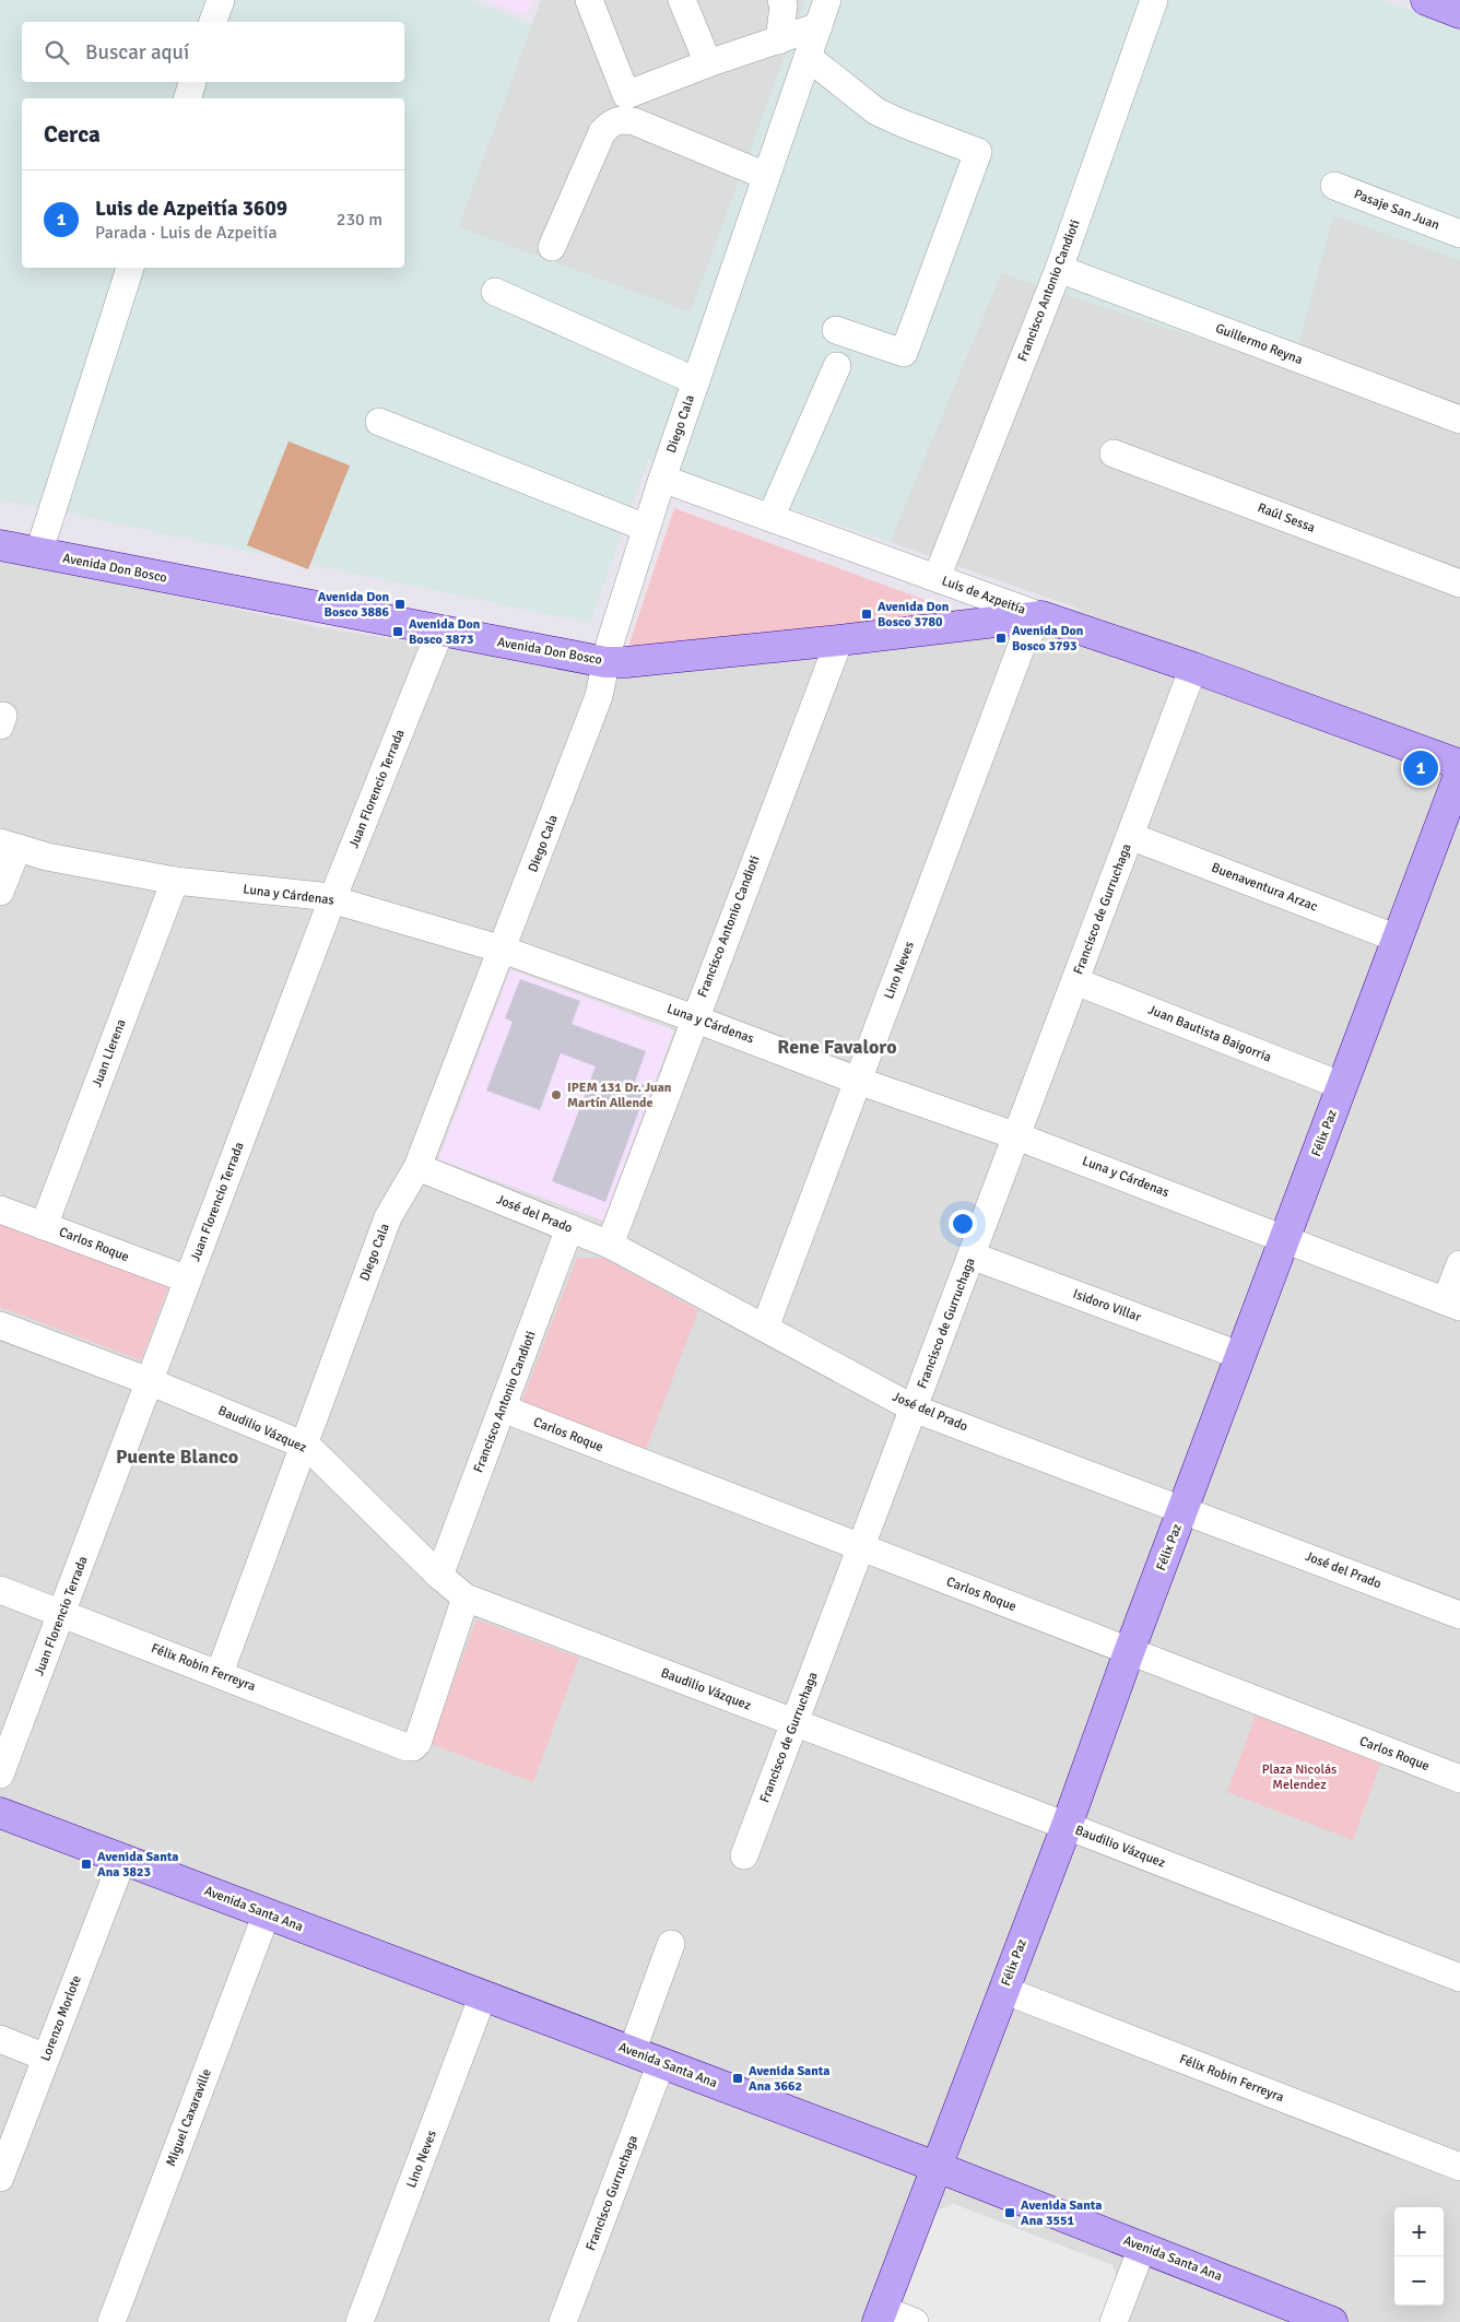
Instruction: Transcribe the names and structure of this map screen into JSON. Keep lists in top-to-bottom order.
{
  "streets": {
    "main road": [
      "Avenida Don Bosco",
      "Luis de Azpeitía",
      "Félix Paz",
      "Avenida Santa Ana"
    ],
    "street": [
      "Pasaje San Juan",
      "Francisco Antonio Candioti",
      "Guillermo Reyna",
      "Diego Cala",
      "Raúl Sessa",
      "Juan Florencio Terrada",
      "Buenaventura Arzac",
      "Luna y Cárdenas",
      "Francisco de Gurruchaga",
      "Lino Neves",
      "Juan Bautista Baigorria",
      "Juan Llerena",
      "José del Prado",
      "Carlos Roque",
      "Isidoro Villar",
      "Baudilio Vázquez",
      "Félix Robin Ferreyra",
      "Lorenzo Morlote",
      "Miguel Caxaraville",
      "Francisco Gurruchaga"
    ]
  },
  "crossings": [
    ["Francisco Antonio Candioti", "Guillermo Reyna"],
    ["Francisco Antonio Candioti", "Avenida Don Bosco"],
    ["Francisco Antonio Candioti", "Luis de Azpeitía"],
    ["Francisco Antonio Candioti", "Luna y Cárdenas"],
    ["Francisco Antonio Candioti", "José del Prado"],
    ["Francisco Antonio Candioti", "Carlos Roque"],
    ["Francisco Antonio Candioti", "Baudilio Vázquez"],
    ["Diego Cala", "Avenida Don Bosco"],
    ["Diego Cala", "Luis de Azpeitía"],
    ["Diego Cala", "Luna y Cárdenas"],
    ["Diego Cala", "José del Prado"],
    ["Diego Cala", "Baudilio Vázquez"],
    ["Diego Cala", "Félix Robin Ferreyra"],
    ["Avenida Don Bosco", "Luis de Azpeitía"],
    ["Avenida Don Bosco", "Juan Florencio Terrada"],
    ["Avenida Don Bosco", "Lino Neves"],
    ["Luis de Azpeitía", "Francisco de Gurruchaga"],
    ["Luis de Azpeitía", "Lino Neves"],
    ["Juan Florencio Terrada", "Luna y Cárdenas"],
    ["Juan Florencio Terrada", "Carlos Roque"],
    ["Juan Florencio Terrada", "Baudilio Vázquez"],
    ["Juan Florencio Terrada", "Félix Robin Ferreyra"],
    ["Buenaventura Arzac", "Francisco de Gurruchaga"],
    ["Buenaventura Arzac", "Félix Paz"],
    ["Luna y Cárdenas", "Francisco de Gurruchaga"],
    ["Luna y Cárdenas", "Lino Neves"],
    ["Luna y Cárdenas", "Juan Llerena"],
    ["Luna y Cárdenas", "Félix Paz"],
    ["Francisco de Gurruchaga", "Juan Bautista Baigorria"],
    ["Francisco de Gurruchaga", "José del Prado"],
    ["Francisco de Gurruchaga", "Carlos Roque"],
    ["Francisco de Gurruchaga", "Isidoro Villar"],
    ["Francisco de Gurruchaga", "Baudilio Vázquez"],
    ["Lino Neves", "José del Prado"],
    ["Lino Neves", "Avenida Santa Ana"],
    ["Juan Bautista Baigorria", "Félix Paz"],
    ["Juan Llerena", "Carlos Roque"],
    ["Félix Paz", "José del Prado"],
    ["Félix Paz", "Carlos Roque"],
    ["Félix Paz", "Isidoro Villar"],
    ["Félix Paz", "Baudilio Vázquez"],
    ["Félix Paz", "Félix Robin Ferreyra"],
    ["Félix Paz", "Avenida Santa Ana"],
    ["Baudilio Vázquez", "Félix Robin Ferreyra"],
    ["Avenida Santa Ana", "Lorenzo Morlote"],
    ["Avenida Santa Ana", "Miguel Caxaraville"],
    ["Avenida Santa Ana", "Francisco Gurruchaga"]
  ],
  "districts": ["Rene Favaloro", "Puente Blanco"],
  "parks": ["Plaza Nicolás Melendez"],
  "places": {
    "transit": [
      "Avenida Don Bosco 3886",
      "Avenida Don Bosco 3780",
      "Avenida Don Bosco 3873",
      "Avenida Don Bosco 3793",
      "Avenida Santa Ana 3823",
      "Avenida Santa Ana 3662",
      "Avenida Santa Ana 3551"
    ],
    "other": ["IPEM 131 Dr. Juan Martín Allende"]
  },
  "page": {
    "search": "Buscar aquí",
    "heading": "Cerca",
    "list": [
      {
        "mark": "1",
        "name": "Luis de Azpeitía 3609",
        "note": "Parada · Luis de Azpeitía",
        "value": "230 m"
      }
    ],
    "pins": "1",
    "map_buttons": ["+", "−"]
  }
}
